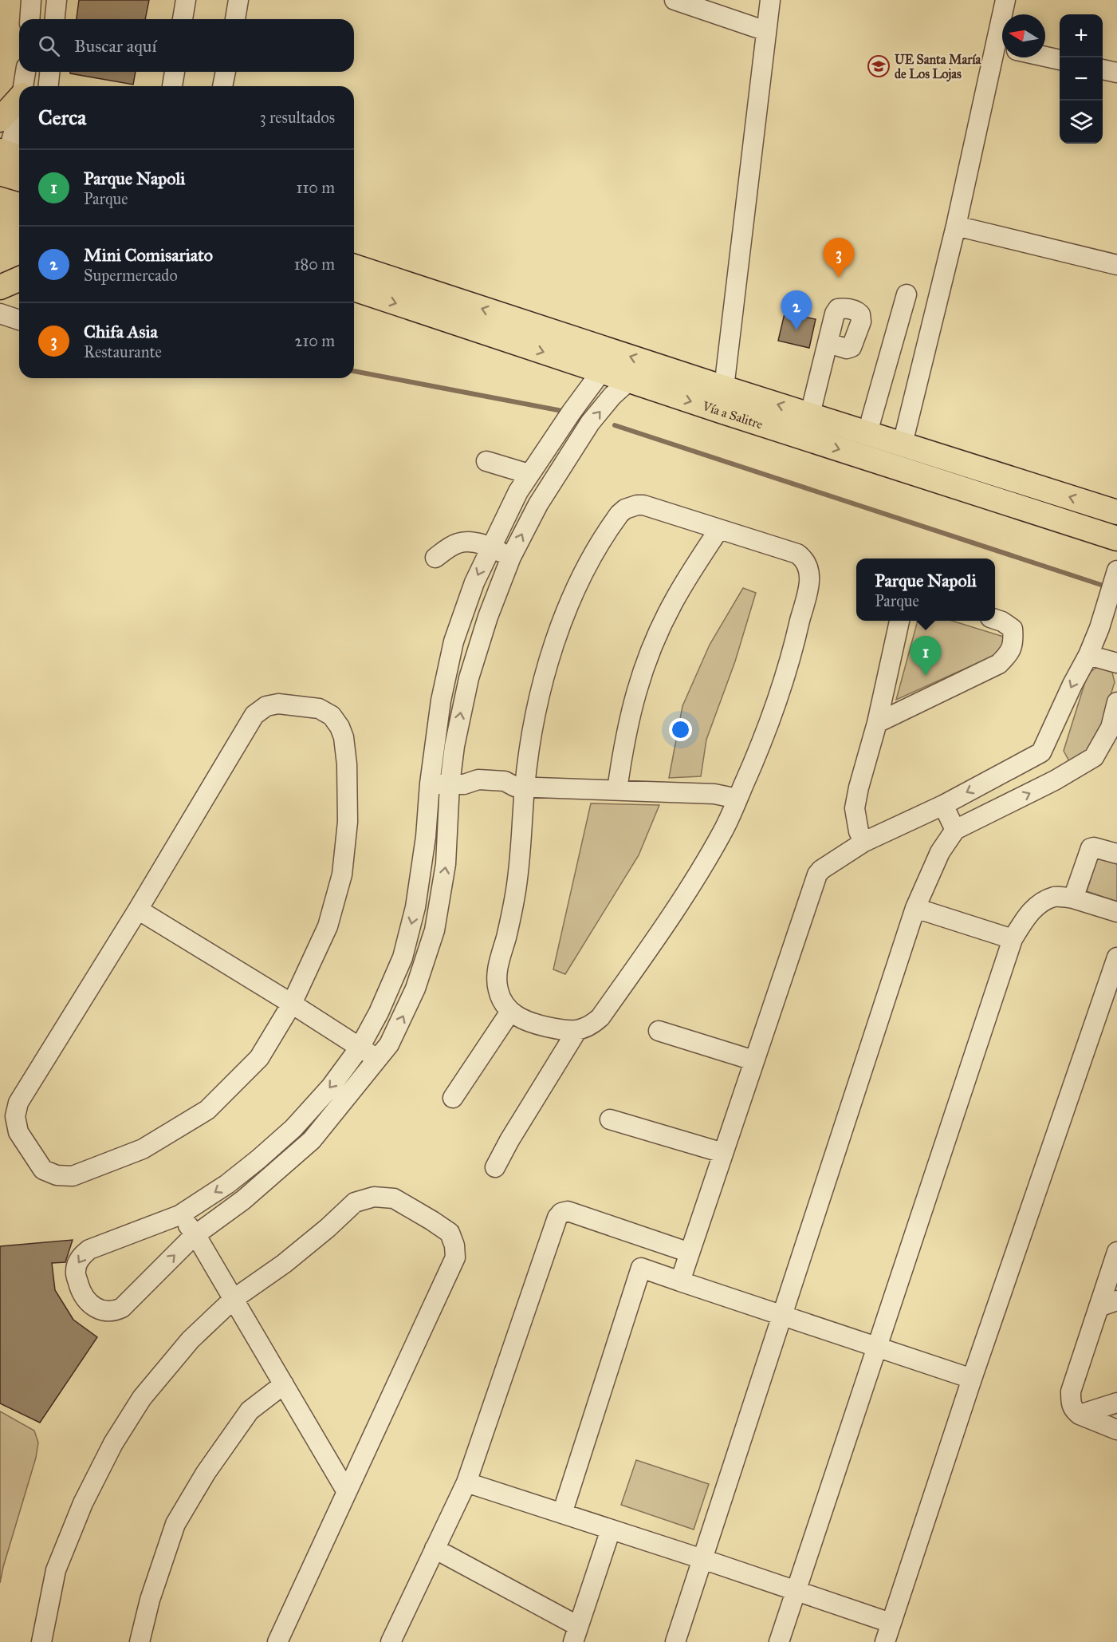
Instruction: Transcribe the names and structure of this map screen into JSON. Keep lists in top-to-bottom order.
{
  "streets": {
    "main road": ["Vía a Salitre"]
  },
  "places": {
    "school or university": ["UE Santa María de Los Lojas"]
  },
  "north": "left",
  "page": {
    "map_buttons": ["+", "−"],
    "search": "Buscar aquí",
    "heading": ["Cerca", "3 resultados"],
    "list": [
      {
        "mark": "1",
        "name": "Parque Napoli",
        "note": "Parque",
        "value": "110 m"
      },
      {
        "mark": "2",
        "name": "Mini Comisariato",
        "note": "Supermercado",
        "value": "180 m"
      },
      {
        "mark": "3",
        "name": "Chifa Asia",
        "note": "Restaurante",
        "value": "210 m"
      }
    ],
    "pins": ["3", "2", "1"],
    "popup": ["Parque Napoli", "Parque"]
  }
}
